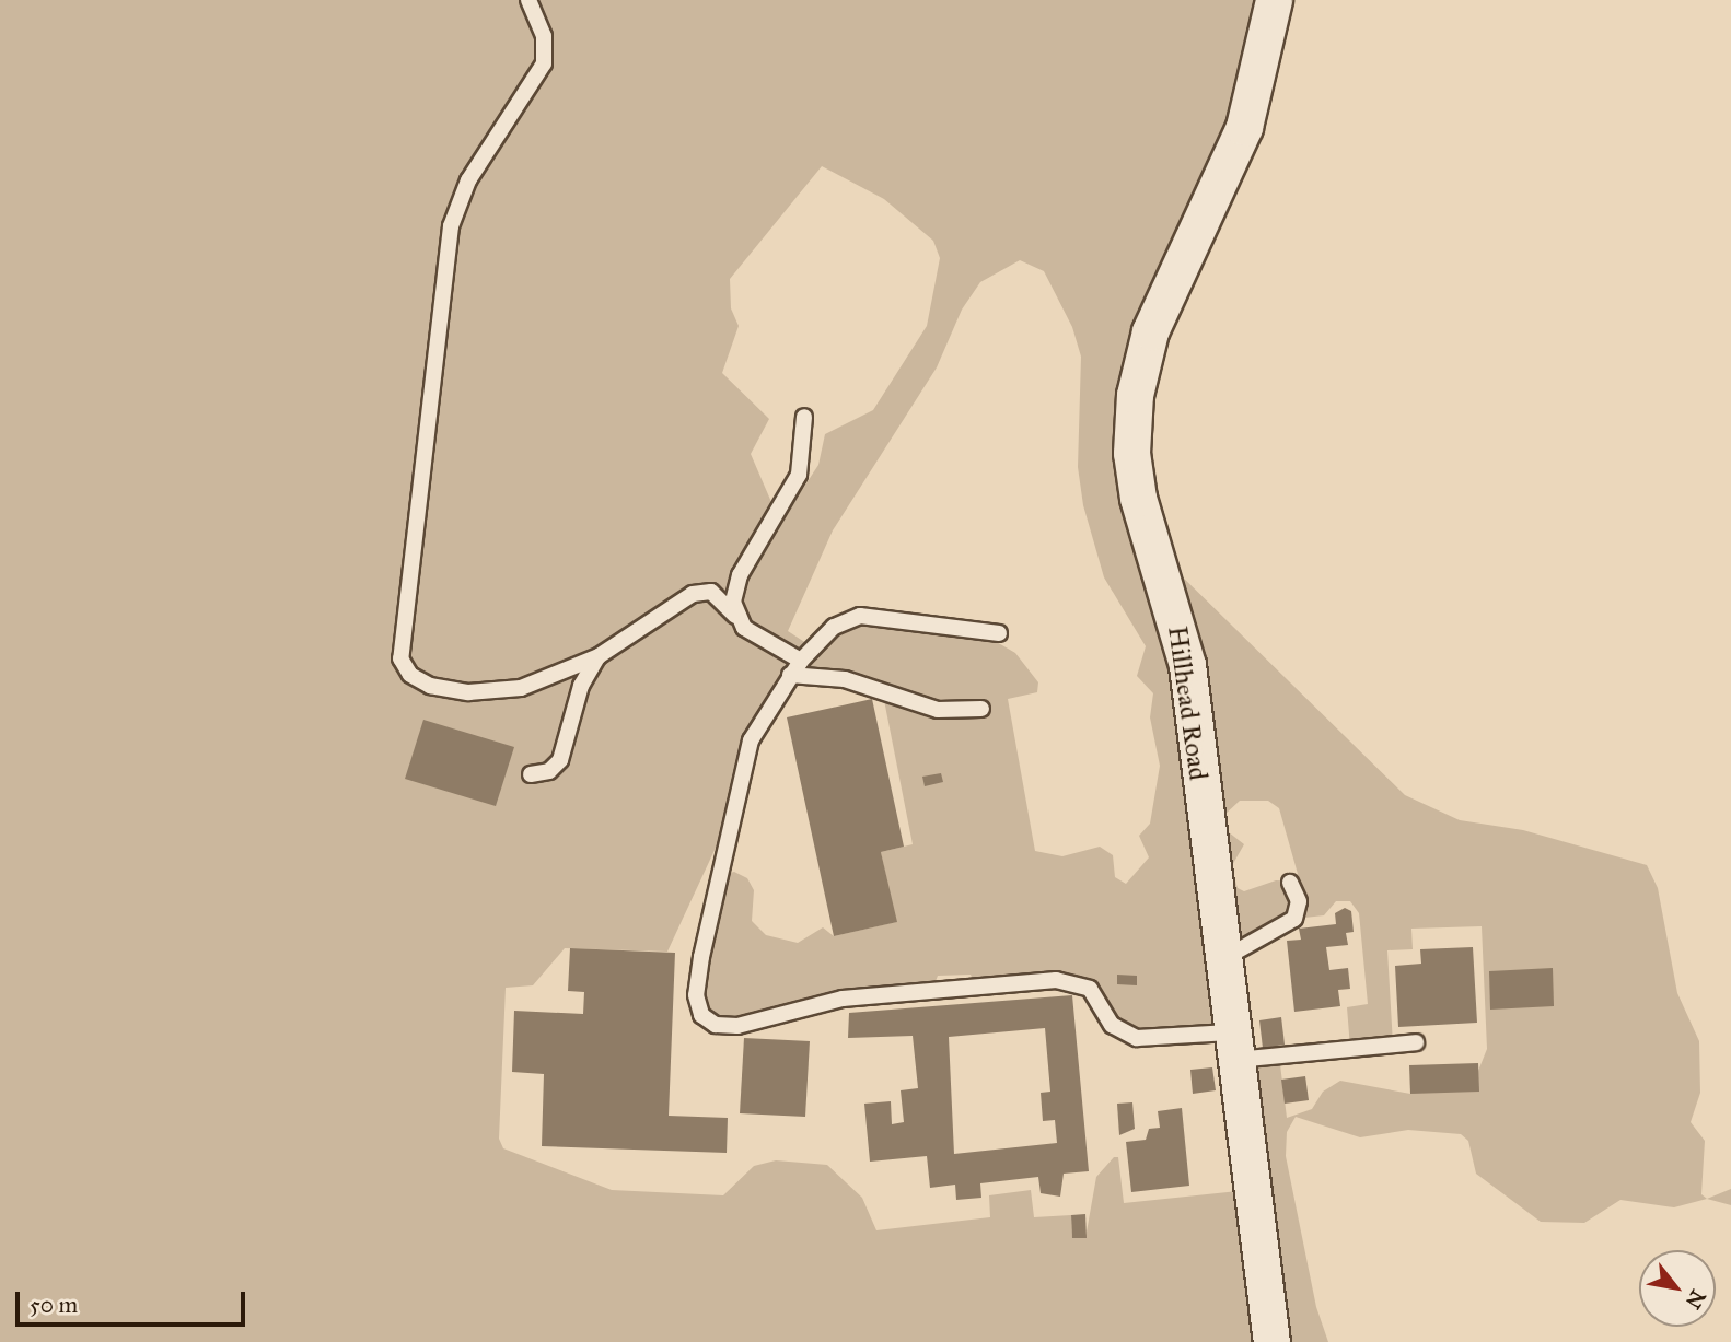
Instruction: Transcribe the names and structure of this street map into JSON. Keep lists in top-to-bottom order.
{
  "streets": {
    "street": ["Hillhead Road"]
  },
  "scale_bar": "50 m",
  "north": "bottom right"
}
